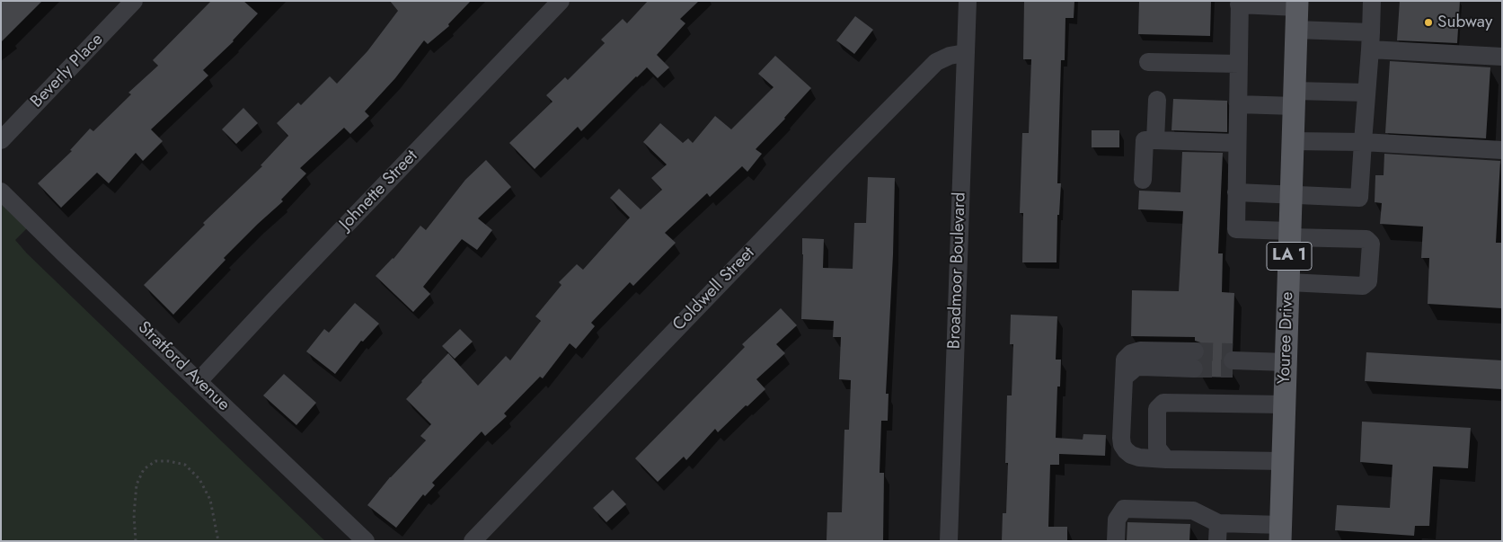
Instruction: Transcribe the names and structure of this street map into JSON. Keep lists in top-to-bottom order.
{
  "streets": {
    "main road": ["LA 1", "Youree Drive"],
    "street": [
      "Beverly Place",
      "Johnette Street",
      "Broadmoor Boulevard",
      "Coldwell Street",
      "Stratford Avenue"
    ]
  },
  "crossings": [
    ["Johnette Street", "Stratford Avenue"],
    ["Broadmoor Boulevard", "Coldwell Street"]
  ],
  "places": ["Subway"]
}
